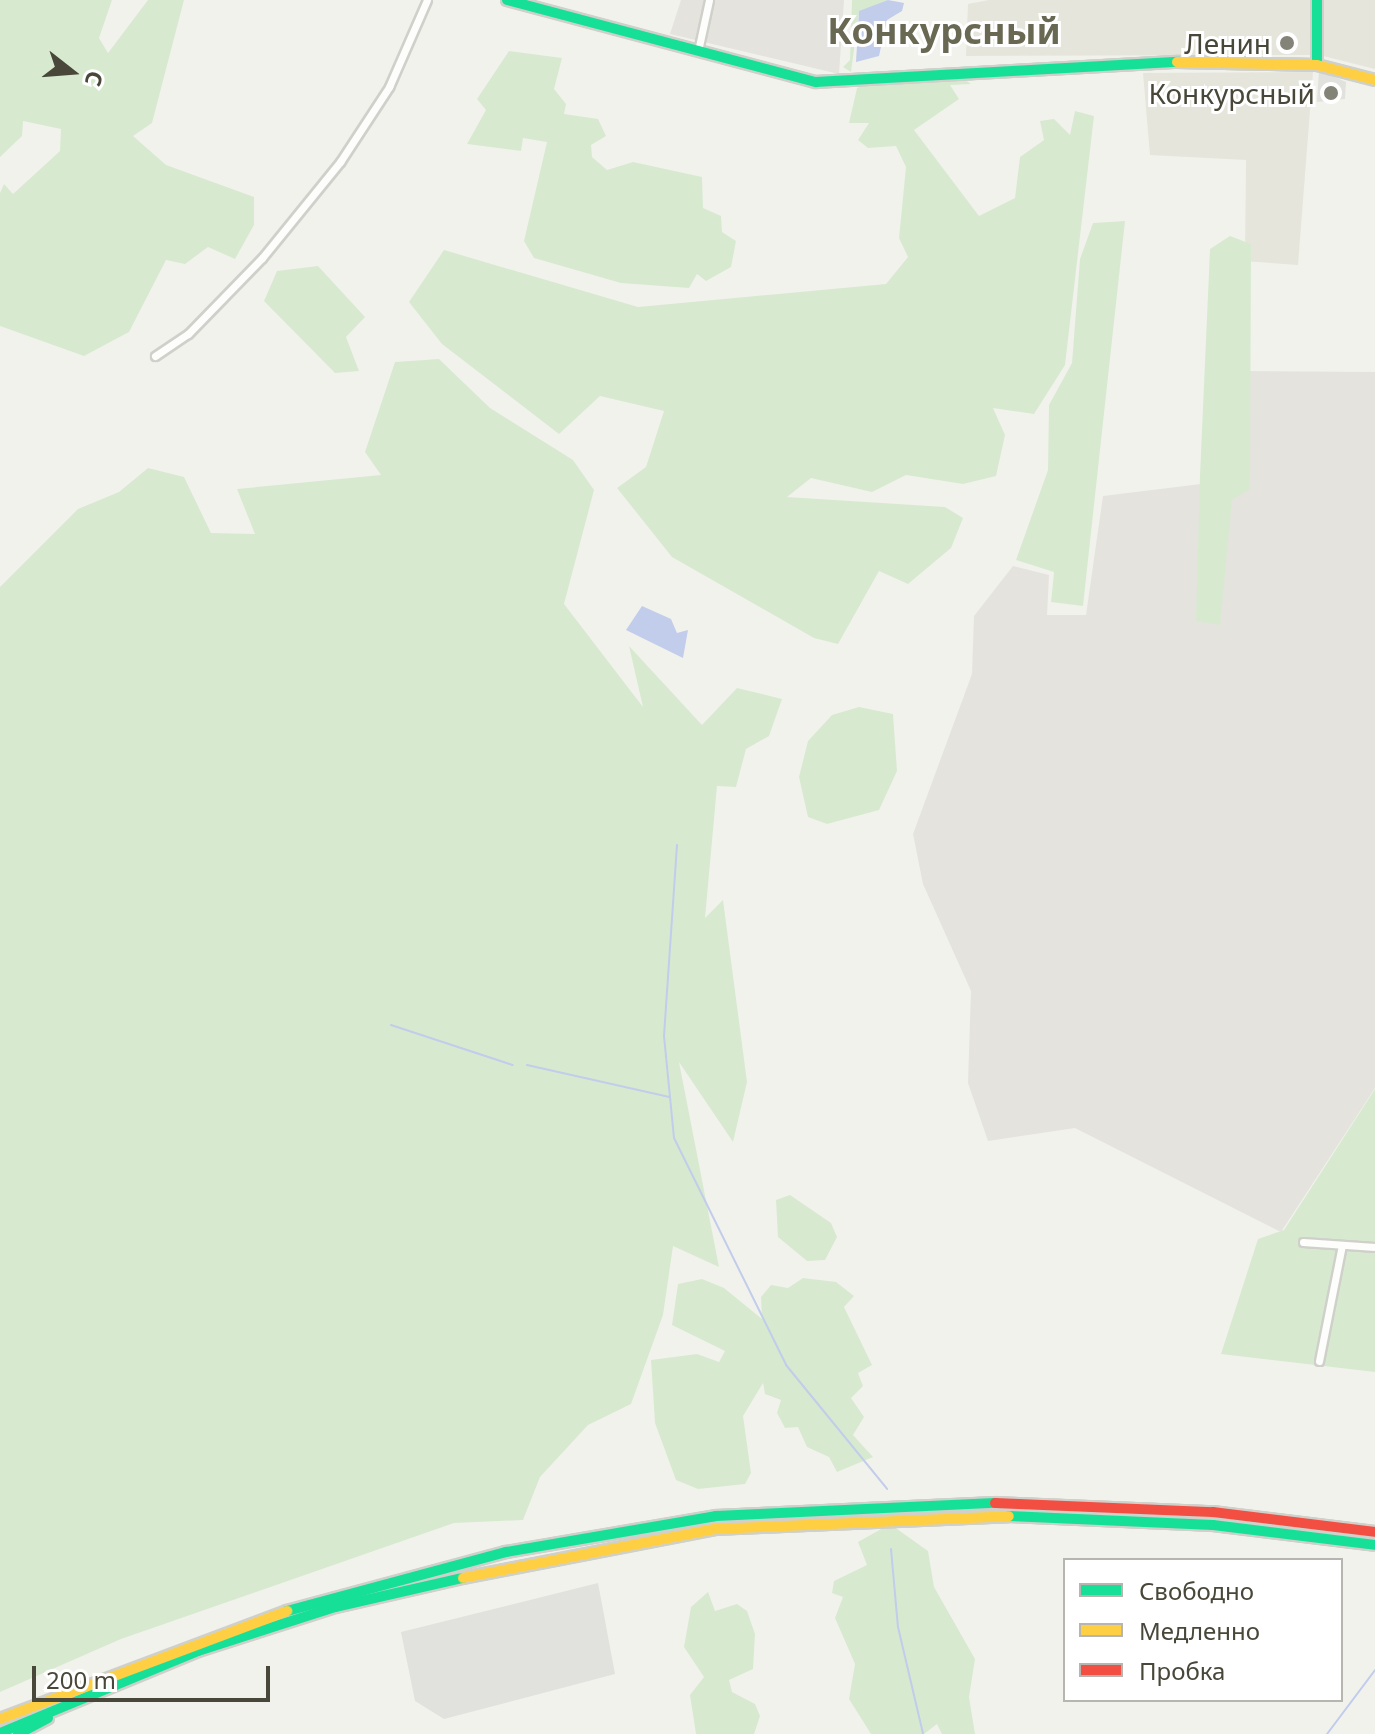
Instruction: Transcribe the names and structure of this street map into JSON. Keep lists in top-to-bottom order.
{
  "districts": ["Конкурсный"],
  "places": ["Ленин", "Конкурсный"],
  "legend": ["Свободно", "Медленно", "Пробка"],
  "scale_bar": "200 m",
  "north": "right"
}
